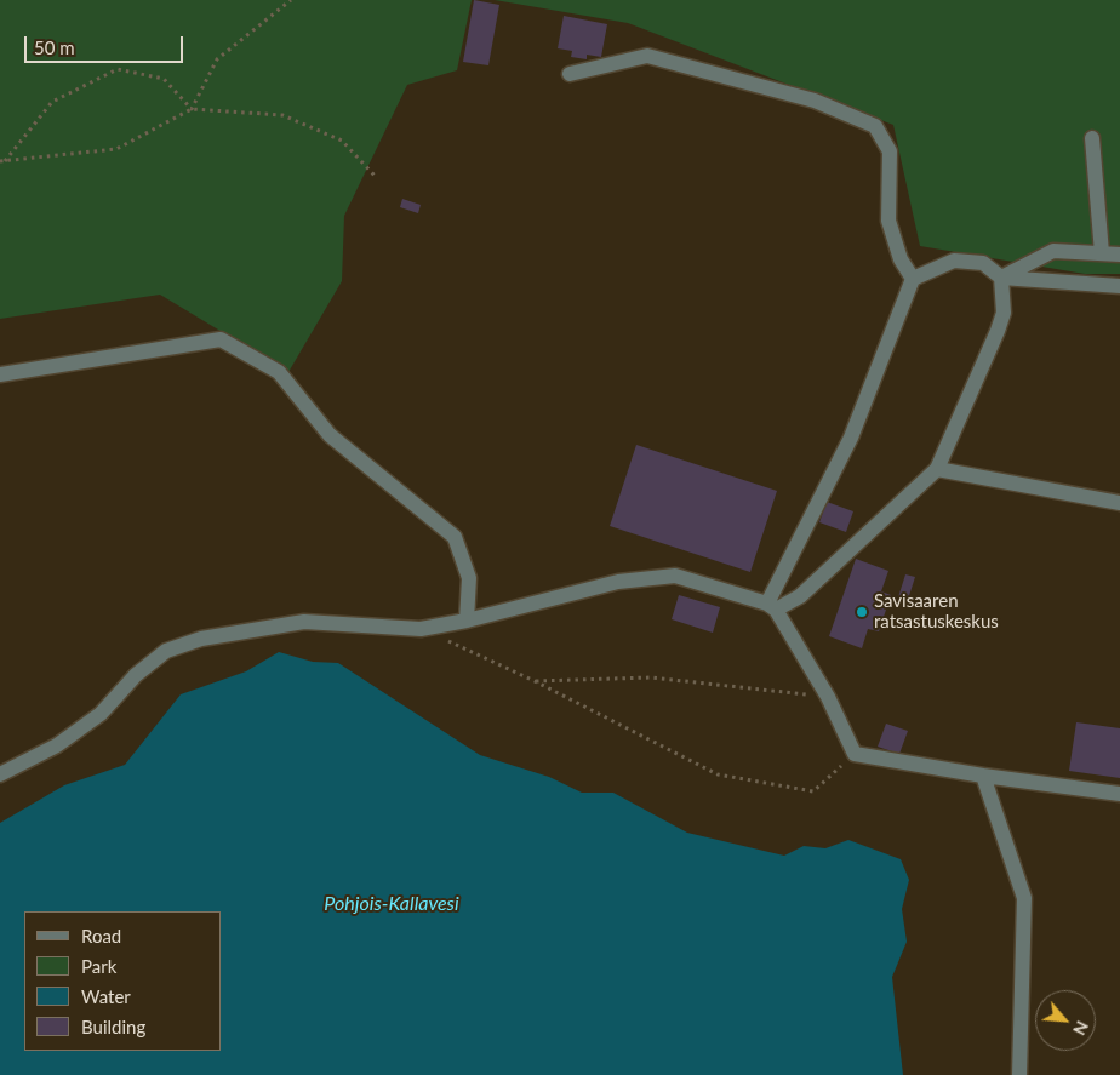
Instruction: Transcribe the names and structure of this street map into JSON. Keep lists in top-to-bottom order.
{
  "water": ["Pohjois-Kallavesi"],
  "places": ["Savisaaren ratsastuskeskus"],
  "legend": [
    "Road",
    "Park",
    "Water",
    "Building"
  ],
  "scale_bar": "50 m",
  "north": "bottom right"
}
